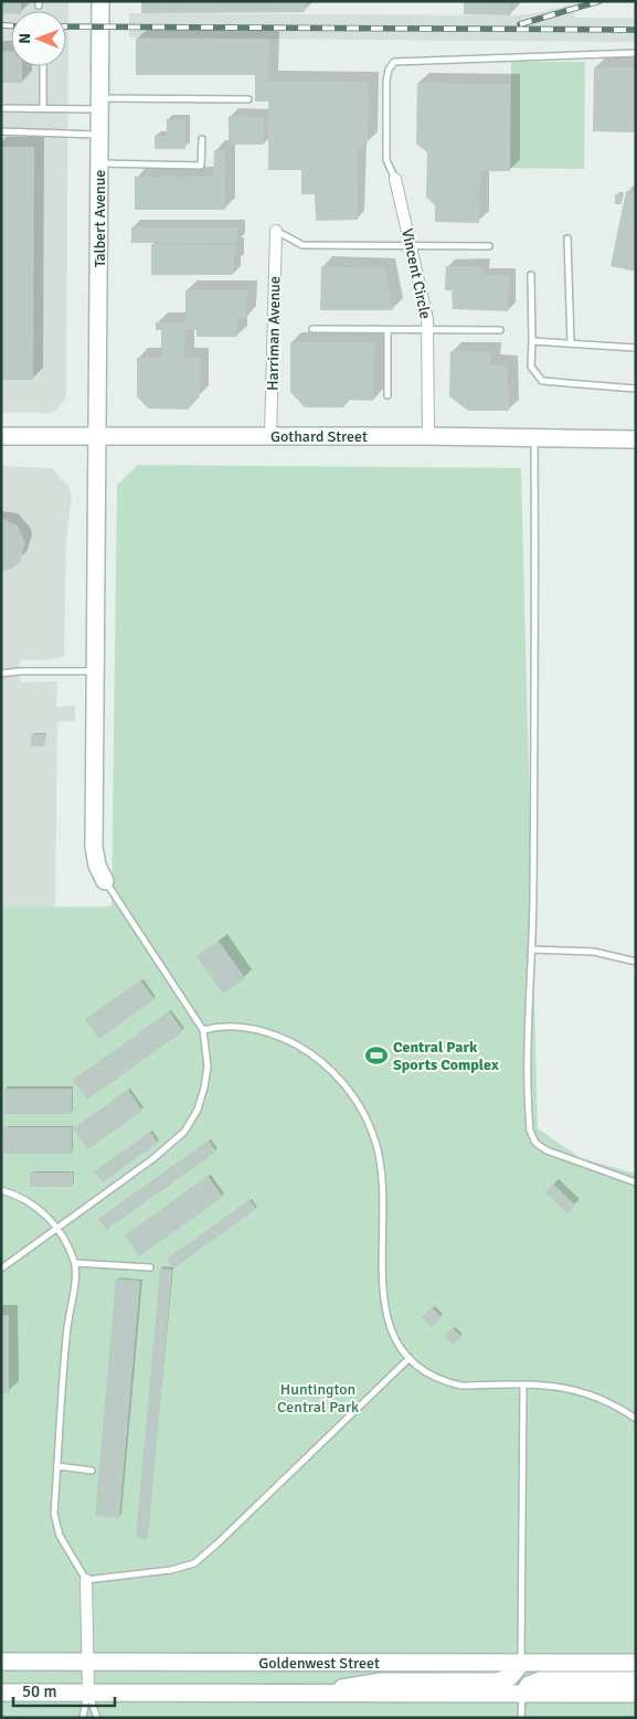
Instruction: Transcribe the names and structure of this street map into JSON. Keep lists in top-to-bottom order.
{
  "streets": {
    "main road": ["Talbert Avenue", "Gothard Street", "Goldenwest Street"],
    "street": ["Vincent Circle", "Harriman Avenue"]
  },
  "crossings": [
    ["Talbert Avenue", "Gothard Street"],
    ["Vincent Circle", "Gothard Street"],
    ["Harriman Avenue", "Gothard Street"]
  ],
  "parks": ["Huntington Central Park"],
  "places": {
    "sports": ["Central Park Sports Complex"]
  },
  "scale_bar": "50 m",
  "north": "left"
}
